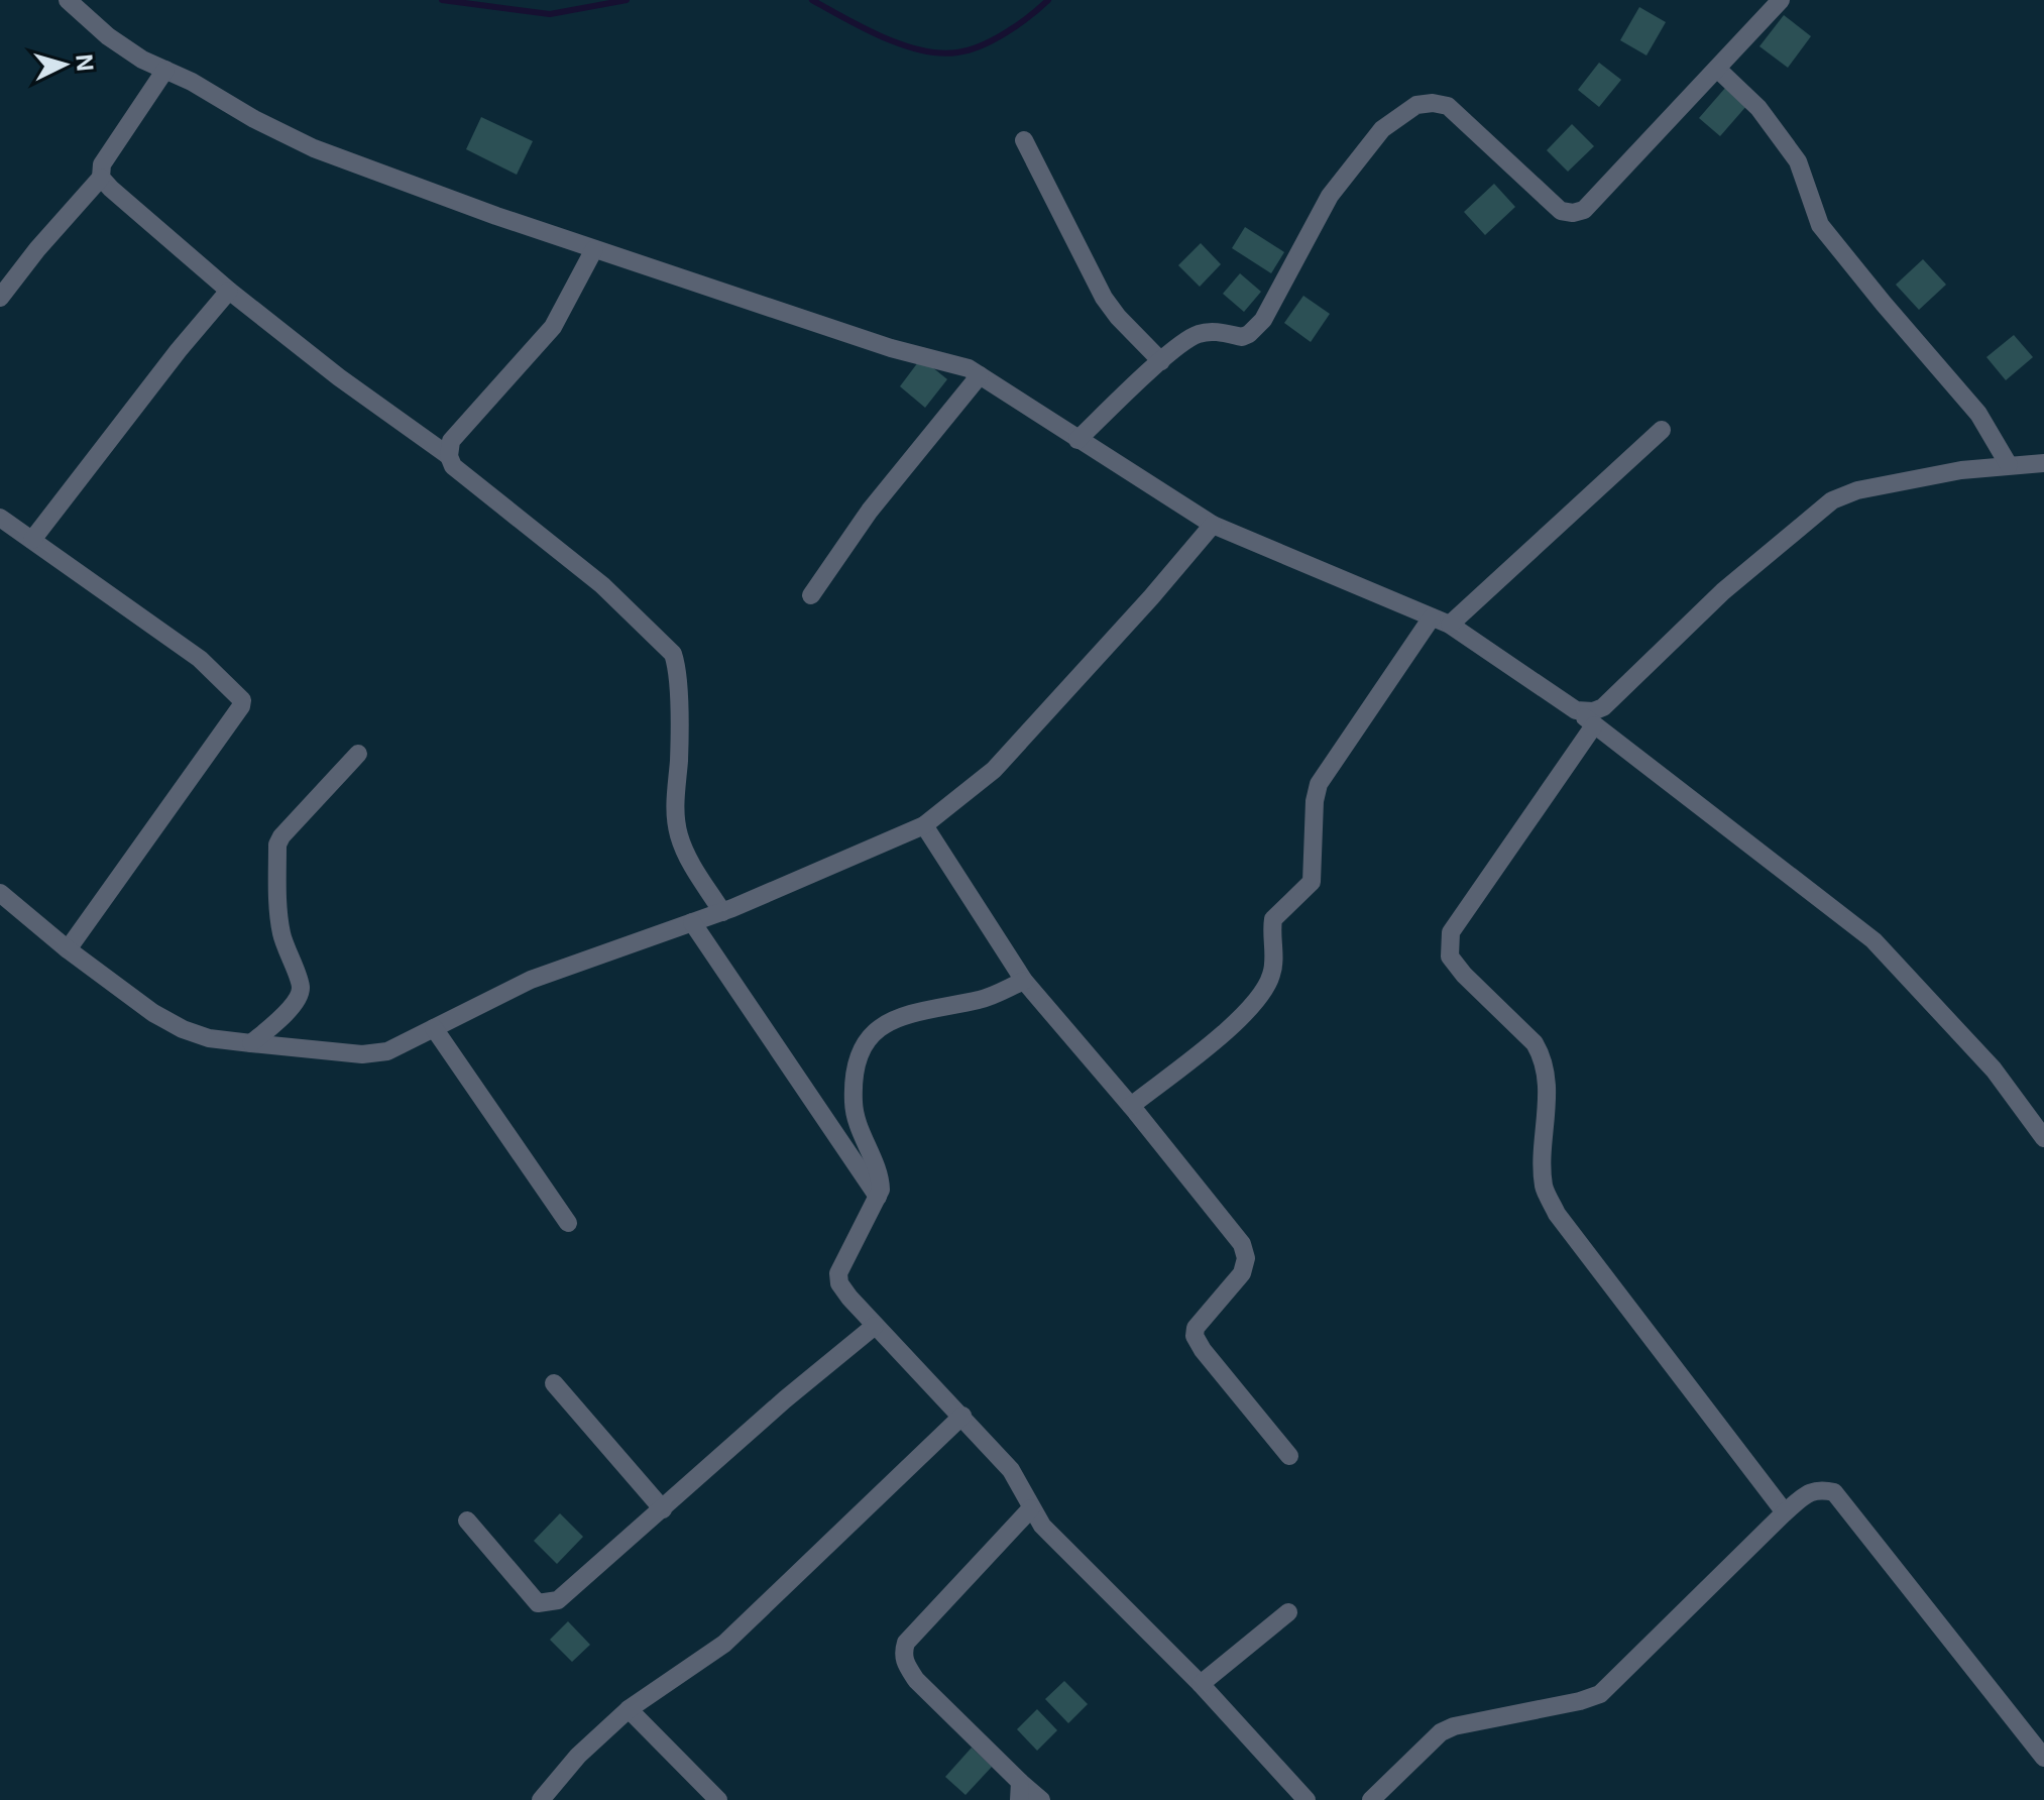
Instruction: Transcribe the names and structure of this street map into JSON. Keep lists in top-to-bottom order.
{
  "north": "right"
}
